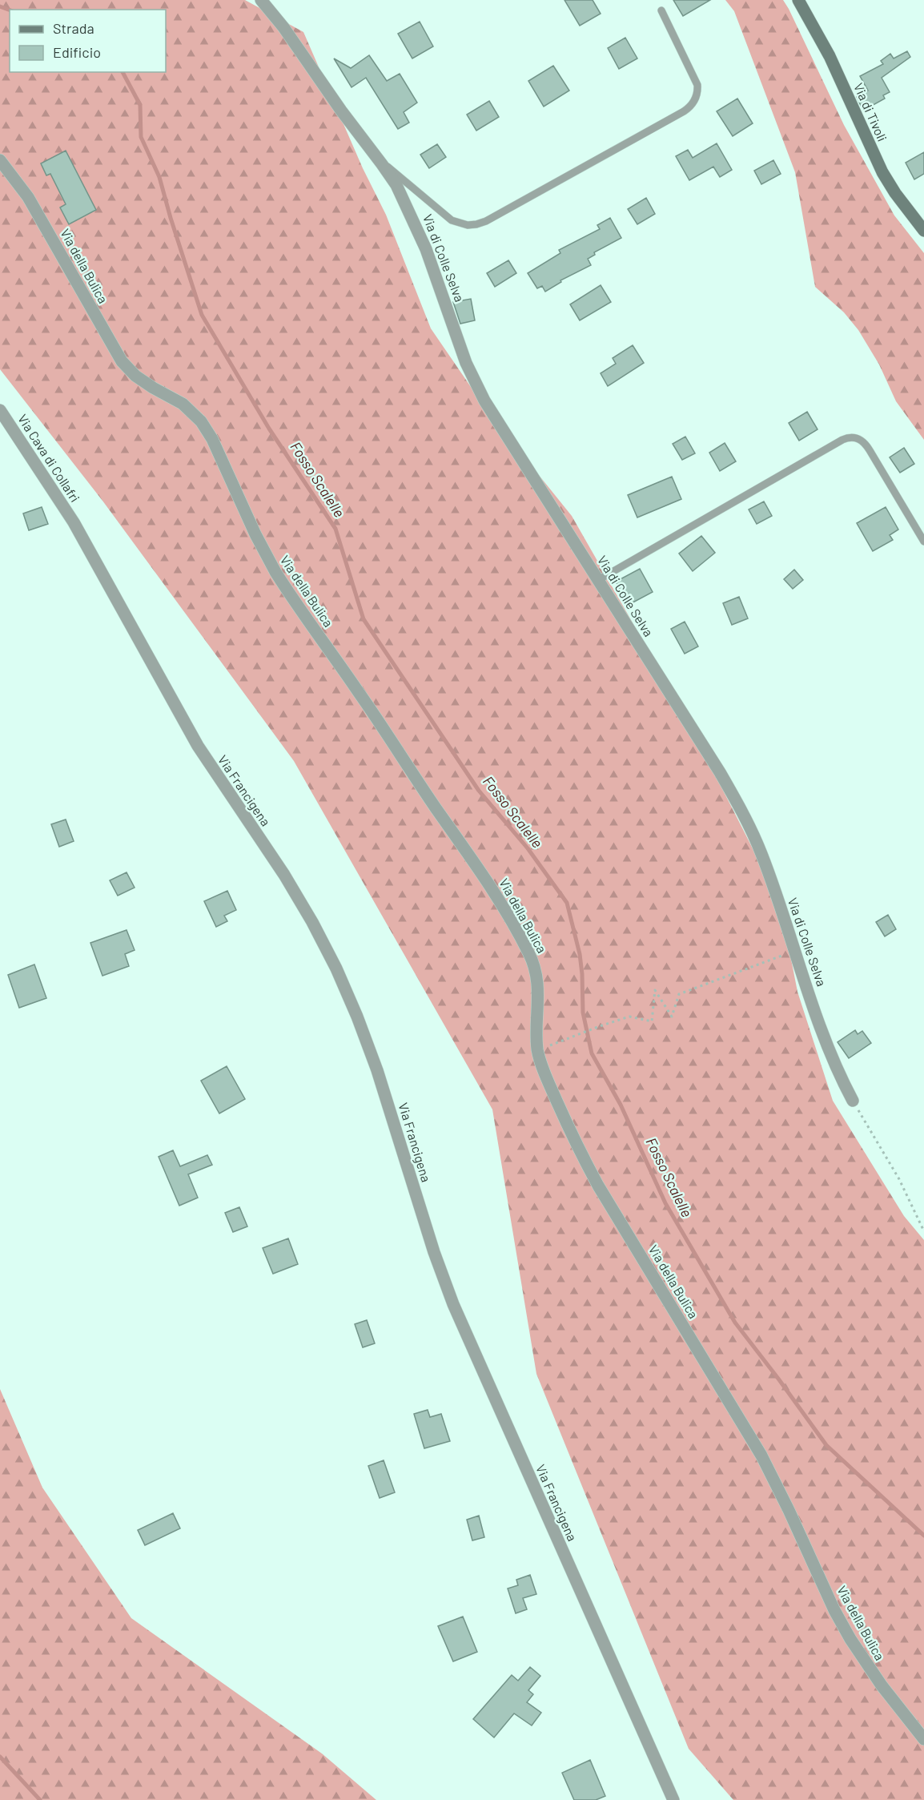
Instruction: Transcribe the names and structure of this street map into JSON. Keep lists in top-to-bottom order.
{
  "streets": {
    "main road": ["Via di Tivoli"],
    "street": [
      "Via di Colle Selva",
      "Via della Bulica",
      "Via Cava di Collafri",
      "Via Francigena"
    ]
  },
  "crossings": [
    ["Via Cava di Collafri", "Via Francigena"]
  ],
  "water": ["Fosso Scalelle"],
  "legend": ["Strada", "Edificio"]
}
